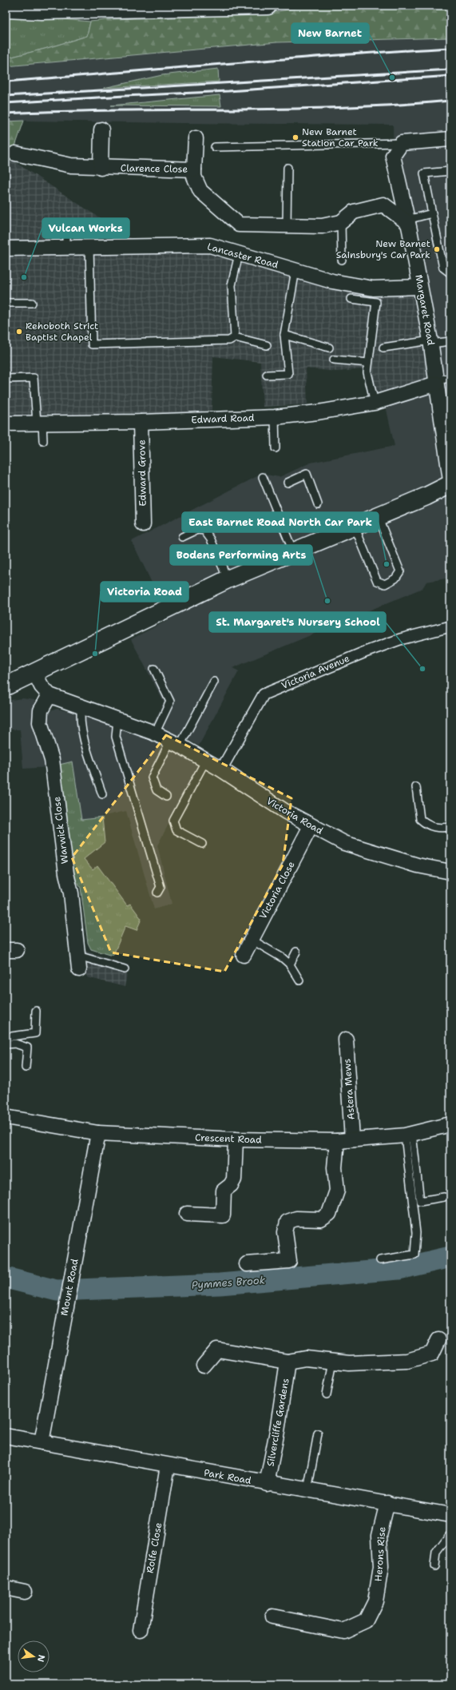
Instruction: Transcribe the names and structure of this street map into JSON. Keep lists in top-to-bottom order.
{
  "streets": {
    "street": [
      "Clarence Close",
      "Lancaster Road",
      "Margaret Road",
      "Edward Road",
      "Edward Grove",
      "Victoria Avenue",
      "Victoria Road",
      "Warwick Close",
      "Victoria Close",
      "Astera Mews",
      "Crescent Road",
      "Mount Road",
      "Silvercliffe Gardens",
      "Park Road",
      "Rolfe Close",
      "Herons Rise"
    ]
  },
  "crossings": [
    ["Clarence Close", "Margaret Road"],
    ["Lancaster Road", "Margaret Road"],
    ["Margaret Road", "Edward Road"],
    ["Edward Road", "Edward Grove"],
    ["Victoria Avenue", "Victoria Road"],
    ["Victoria Road", "Warwick Close"],
    ["Victoria Road", "Victoria Close"],
    ["Astera Mews", "Crescent Road"],
    ["Crescent Road", "Mount Road"],
    ["Mount Road", "Park Road"],
    ["Silvercliffe Gardens", "Park Road"],
    ["Park Road", "Rolfe Close"],
    ["Park Road", "Herons Rise"]
  ],
  "water": ["Pymmes Brook"],
  "places": [
    "New Barnet",
    "New Barnet Station Car Park",
    "New Barnet Sainsbury's Car Park",
    "Vulcan Works",
    "Rehoboth Strict Baptist Chapel",
    "East Barnet Road North Car Park",
    "Bodens Performing Arts",
    "Victoria Road",
    "St. Margaret's Nursery School"
  ],
  "north": "right"
}
